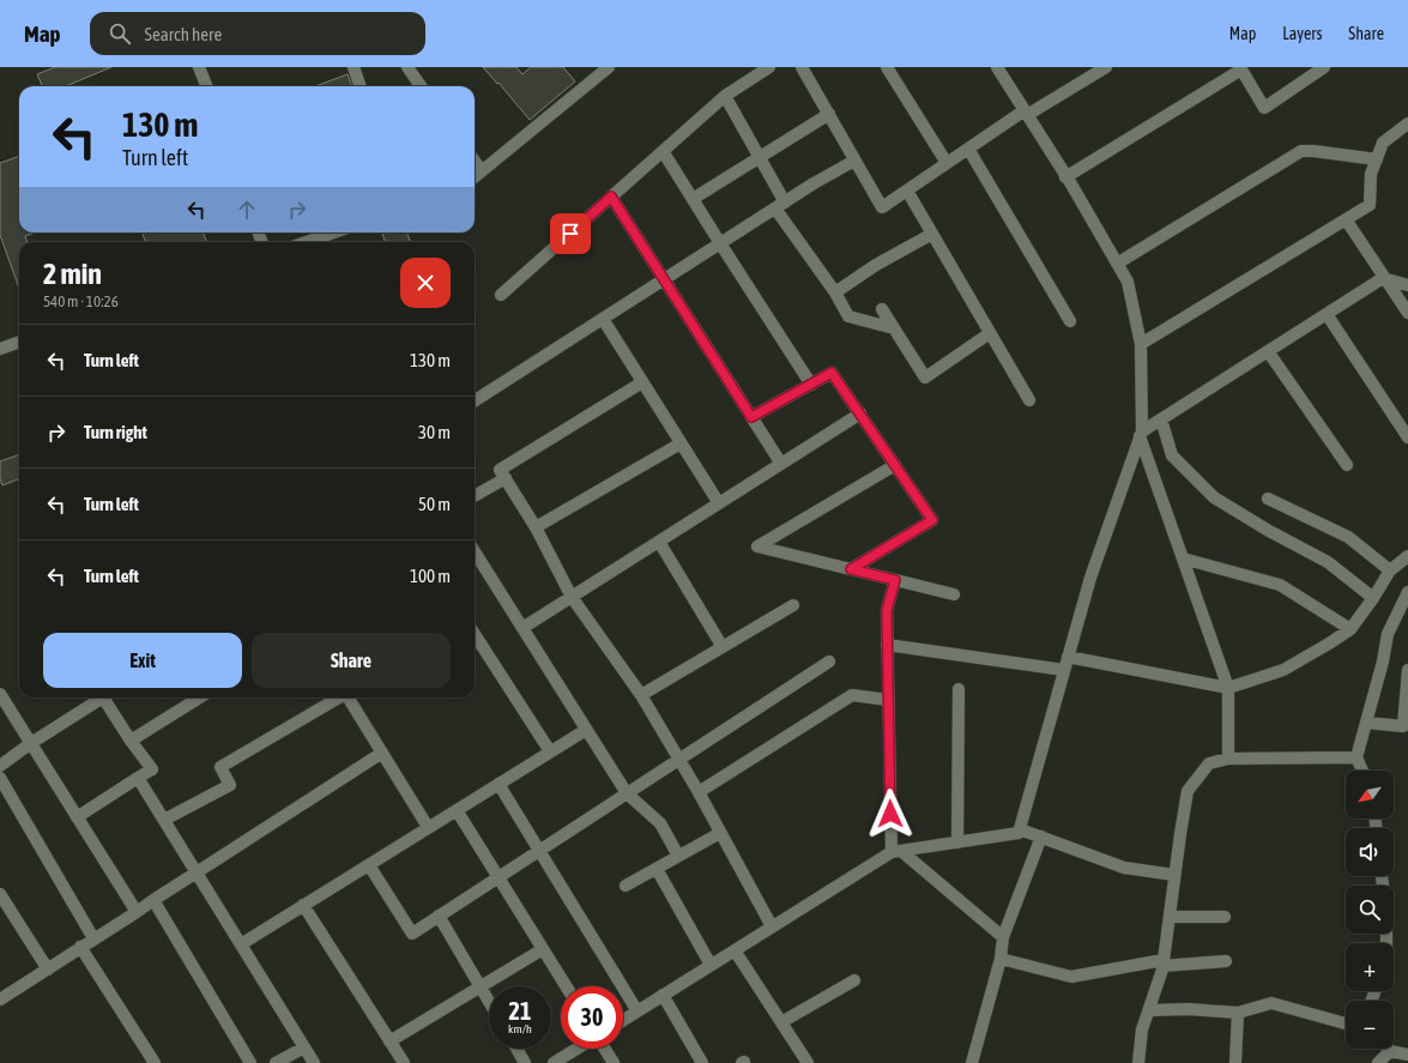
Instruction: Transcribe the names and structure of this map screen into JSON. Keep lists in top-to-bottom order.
{
  "north": "bottom left",
  "page": {
    "header": "Map",
    "search": "Search here",
    "nav": ["Map", "Layers", "Share"],
    "turn": ["130 m", "Turn left"],
    "heading": ["2 min", "540 m · 10:26"],
    "list": [
      {
        "name": "Turn left",
        "value": "130 m"
      },
      {
        "name": "Turn right",
        "value": "30 m"
      },
      {
        "name": "Turn left",
        "value": "50 m"
      },
      {
        "name": "Turn left",
        "value": "100 m"
      }
    ],
    "buttons": ["Exit", "Share"],
    "map_buttons": ["+", "−"],
    "speed": "21 km/h",
    "limit": "30"
  }
}
